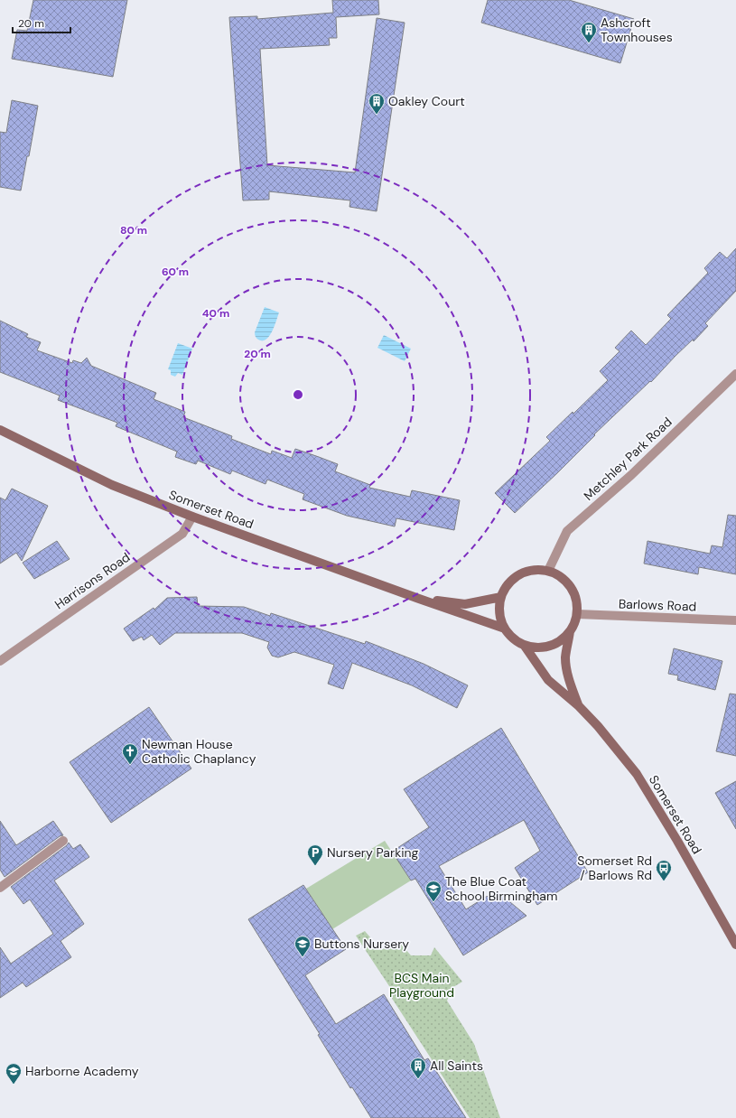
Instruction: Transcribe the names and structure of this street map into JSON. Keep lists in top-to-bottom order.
{
  "streets": {
    "street": [
      "Metchley Park Road",
      "Somerset Road",
      "Harrisons Road",
      "Barlows Road"
    ]
  },
  "crossings": [
    ["Metchley Park Road", "Somerset Road"],
    ["Metchley Park Road", "Barlows Road"],
    ["Somerset Road", "Harrisons Road"],
    ["Somerset Road", "Barlows Road"]
  ],
  "parks": ["BCS Main Playground"],
  "places": {
    "building": ["Ashcroft Townhouses", "Oakley Court", "All Saints"],
    "church": ["Newman House Catholic Chaplancy"],
    "parking": ["Nursery Parking"],
    "bus stop": ["Somerset Rd / Barlows Rd"],
    "school or university": ["The Blue Coat School Birmingham", "Buttons Nursery", "Harborne Academy"]
  },
  "scale_bar": "20 m",
  "rings": [
    "80 m",
    "60 m",
    "40 m",
    "20 m"
  ]
}
